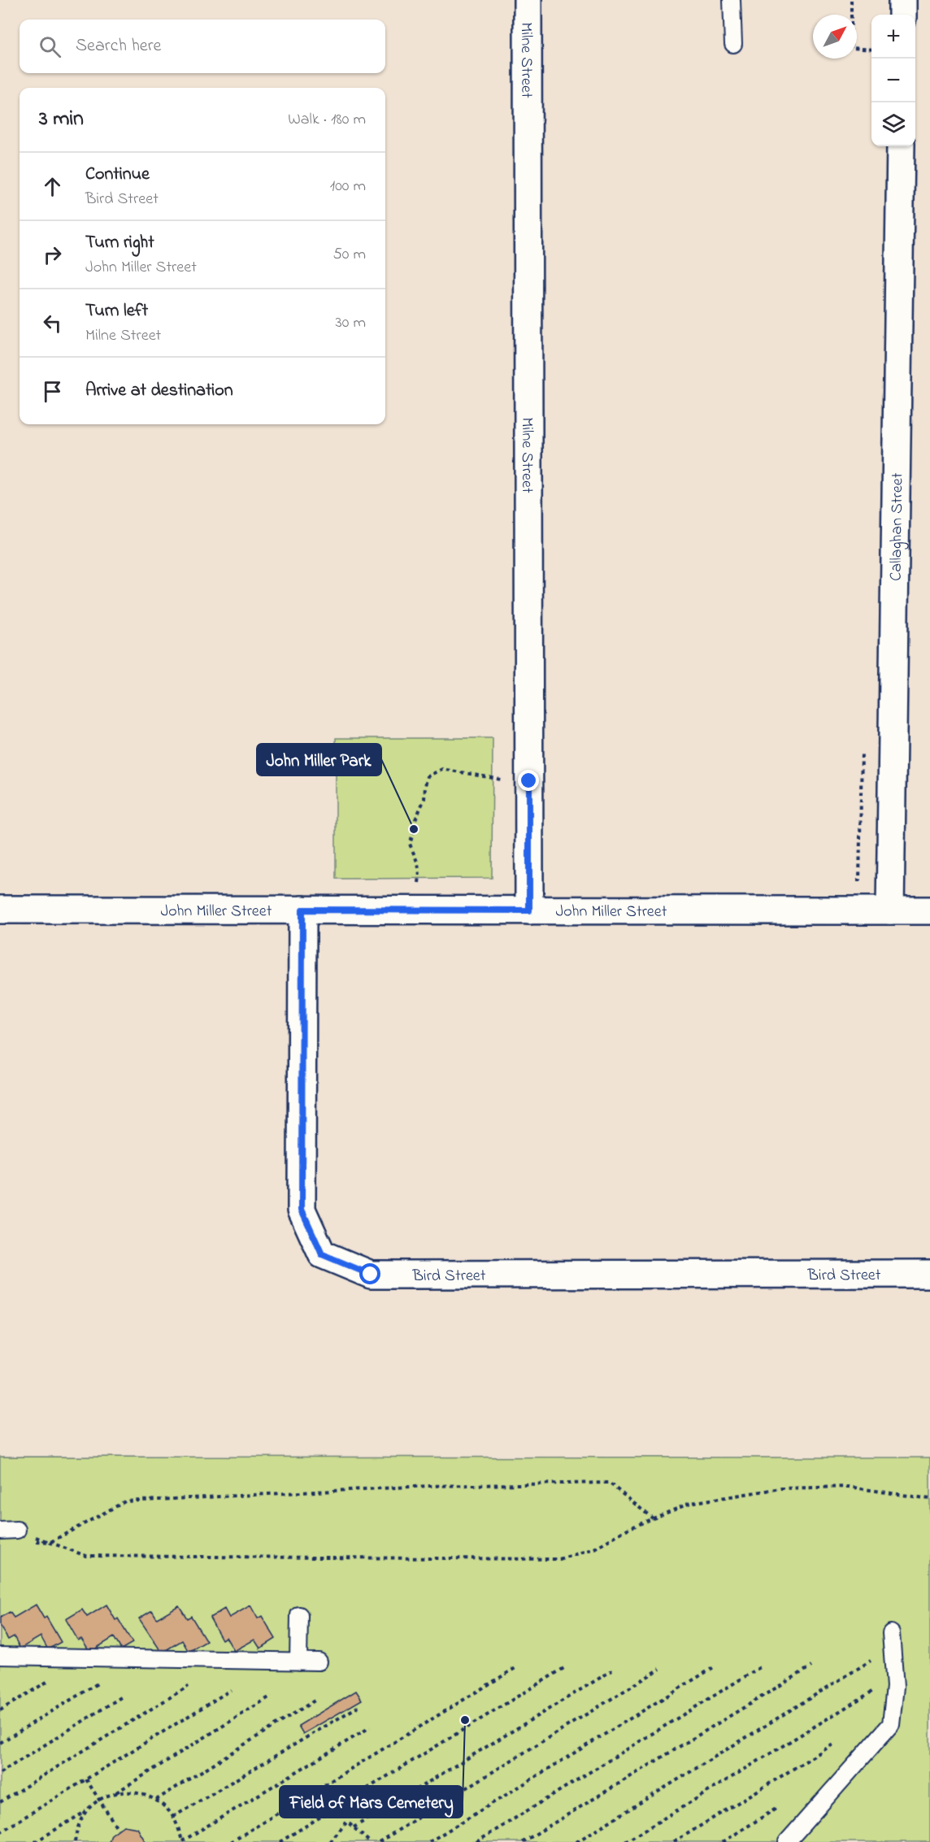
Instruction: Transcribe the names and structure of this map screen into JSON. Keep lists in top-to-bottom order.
{
  "streets": {
    "street": [
      "Milne Street",
      "Callaghan Street",
      "John Miller Street",
      "Bird Street"
    ]
  },
  "crossings": [
    ["Milne Street", "John Miller Street"],
    ["Callaghan Street", "John Miller Street"],
    ["John Miller Street", "Bird Street"]
  ],
  "places": ["John Miller Park", "Field of Mars Cemetery"],
  "north": "top right",
  "page": {
    "map_buttons": ["+", "−"],
    "search": "Search here",
    "heading": ["3 min", "Walk · 180 m"],
    "list": [
      ["Continue", "Bird Street", "100 m"],
      ["Turn right", "John Miller Street", "50 m"],
      ["Turn left", "Milne Street", "30 m"],
      "Arrive at destination"
    ]
  }
}
